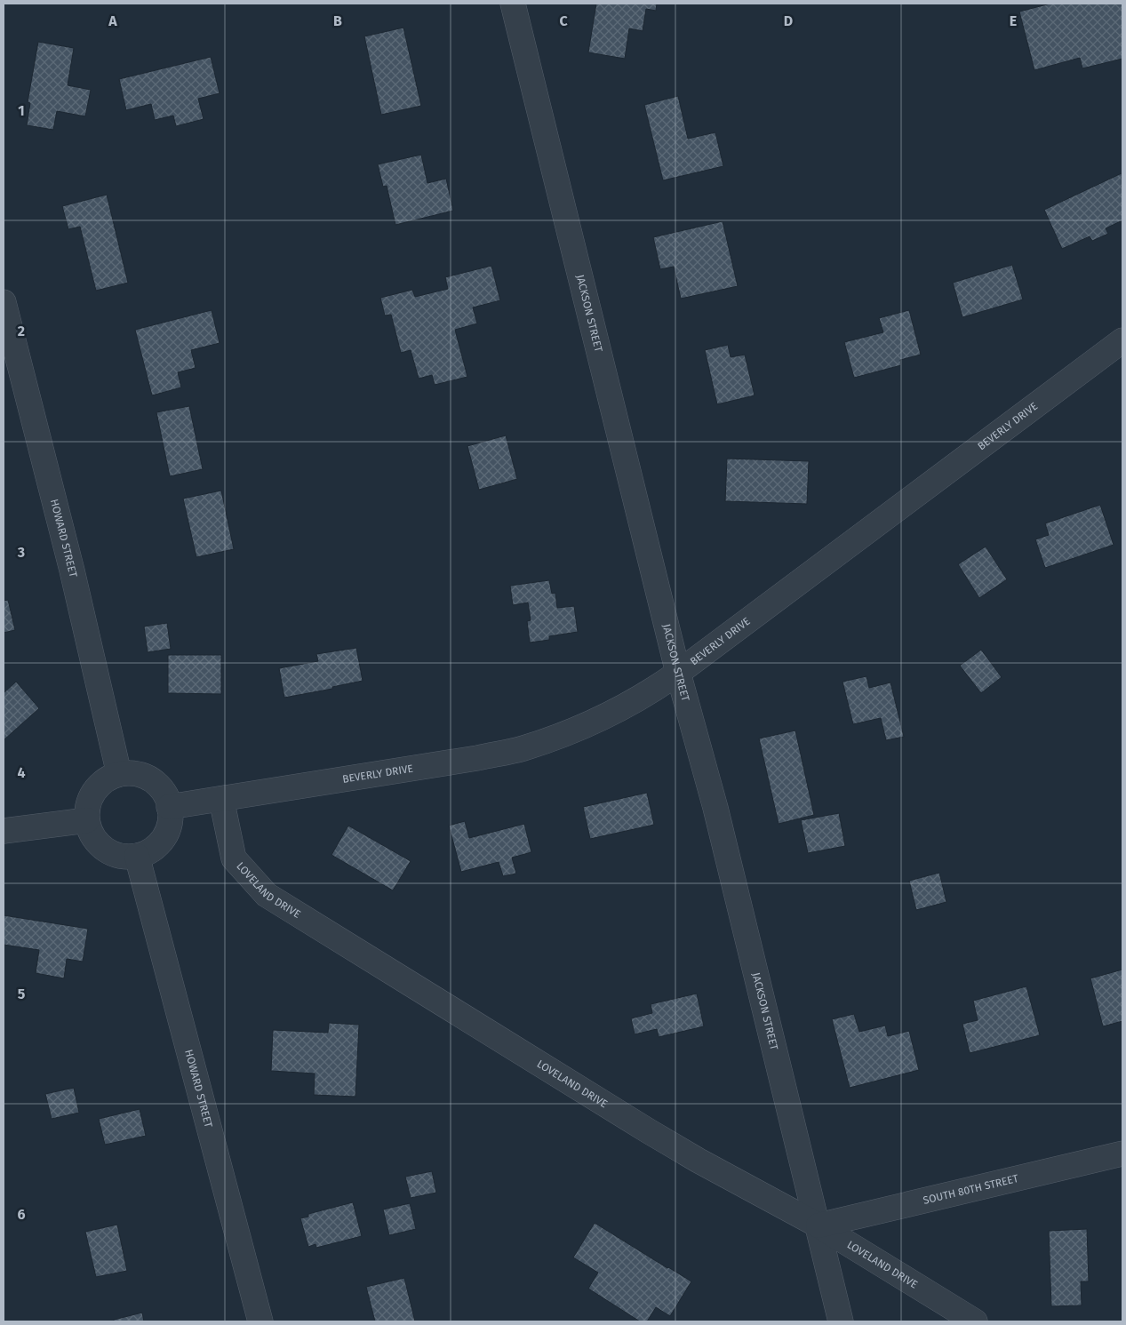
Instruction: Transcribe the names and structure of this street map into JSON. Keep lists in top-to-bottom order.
{
  "streets": {
    "street": [
      "JACKSON STREET",
      "BEVERLY DRIVE",
      "HOWARD STREET",
      "LOVELAND DRIVE",
      "SOUTH 80TH STREET"
    ]
  },
  "crossings": [
    ["JACKSON STREET", "BEVERLY DRIVE"],
    ["JACKSON STREET", "LOVELAND DRIVE"],
    ["JACKSON STREET", "SOUTH 80TH STREET"],
    ["BEVERLY DRIVE", "HOWARD STREET"],
    ["BEVERLY DRIVE", "LOVELAND DRIVE"],
    ["LOVELAND DRIVE", "SOUTH 80TH STREET"]
  ],
  "grid": {
    "columns": [
      "A",
      "B",
      "C",
      "D",
      "E"
    ],
    "rows": [
      "1",
      "2",
      "3",
      "4",
      "5",
      "6"
    ]
  }
}
